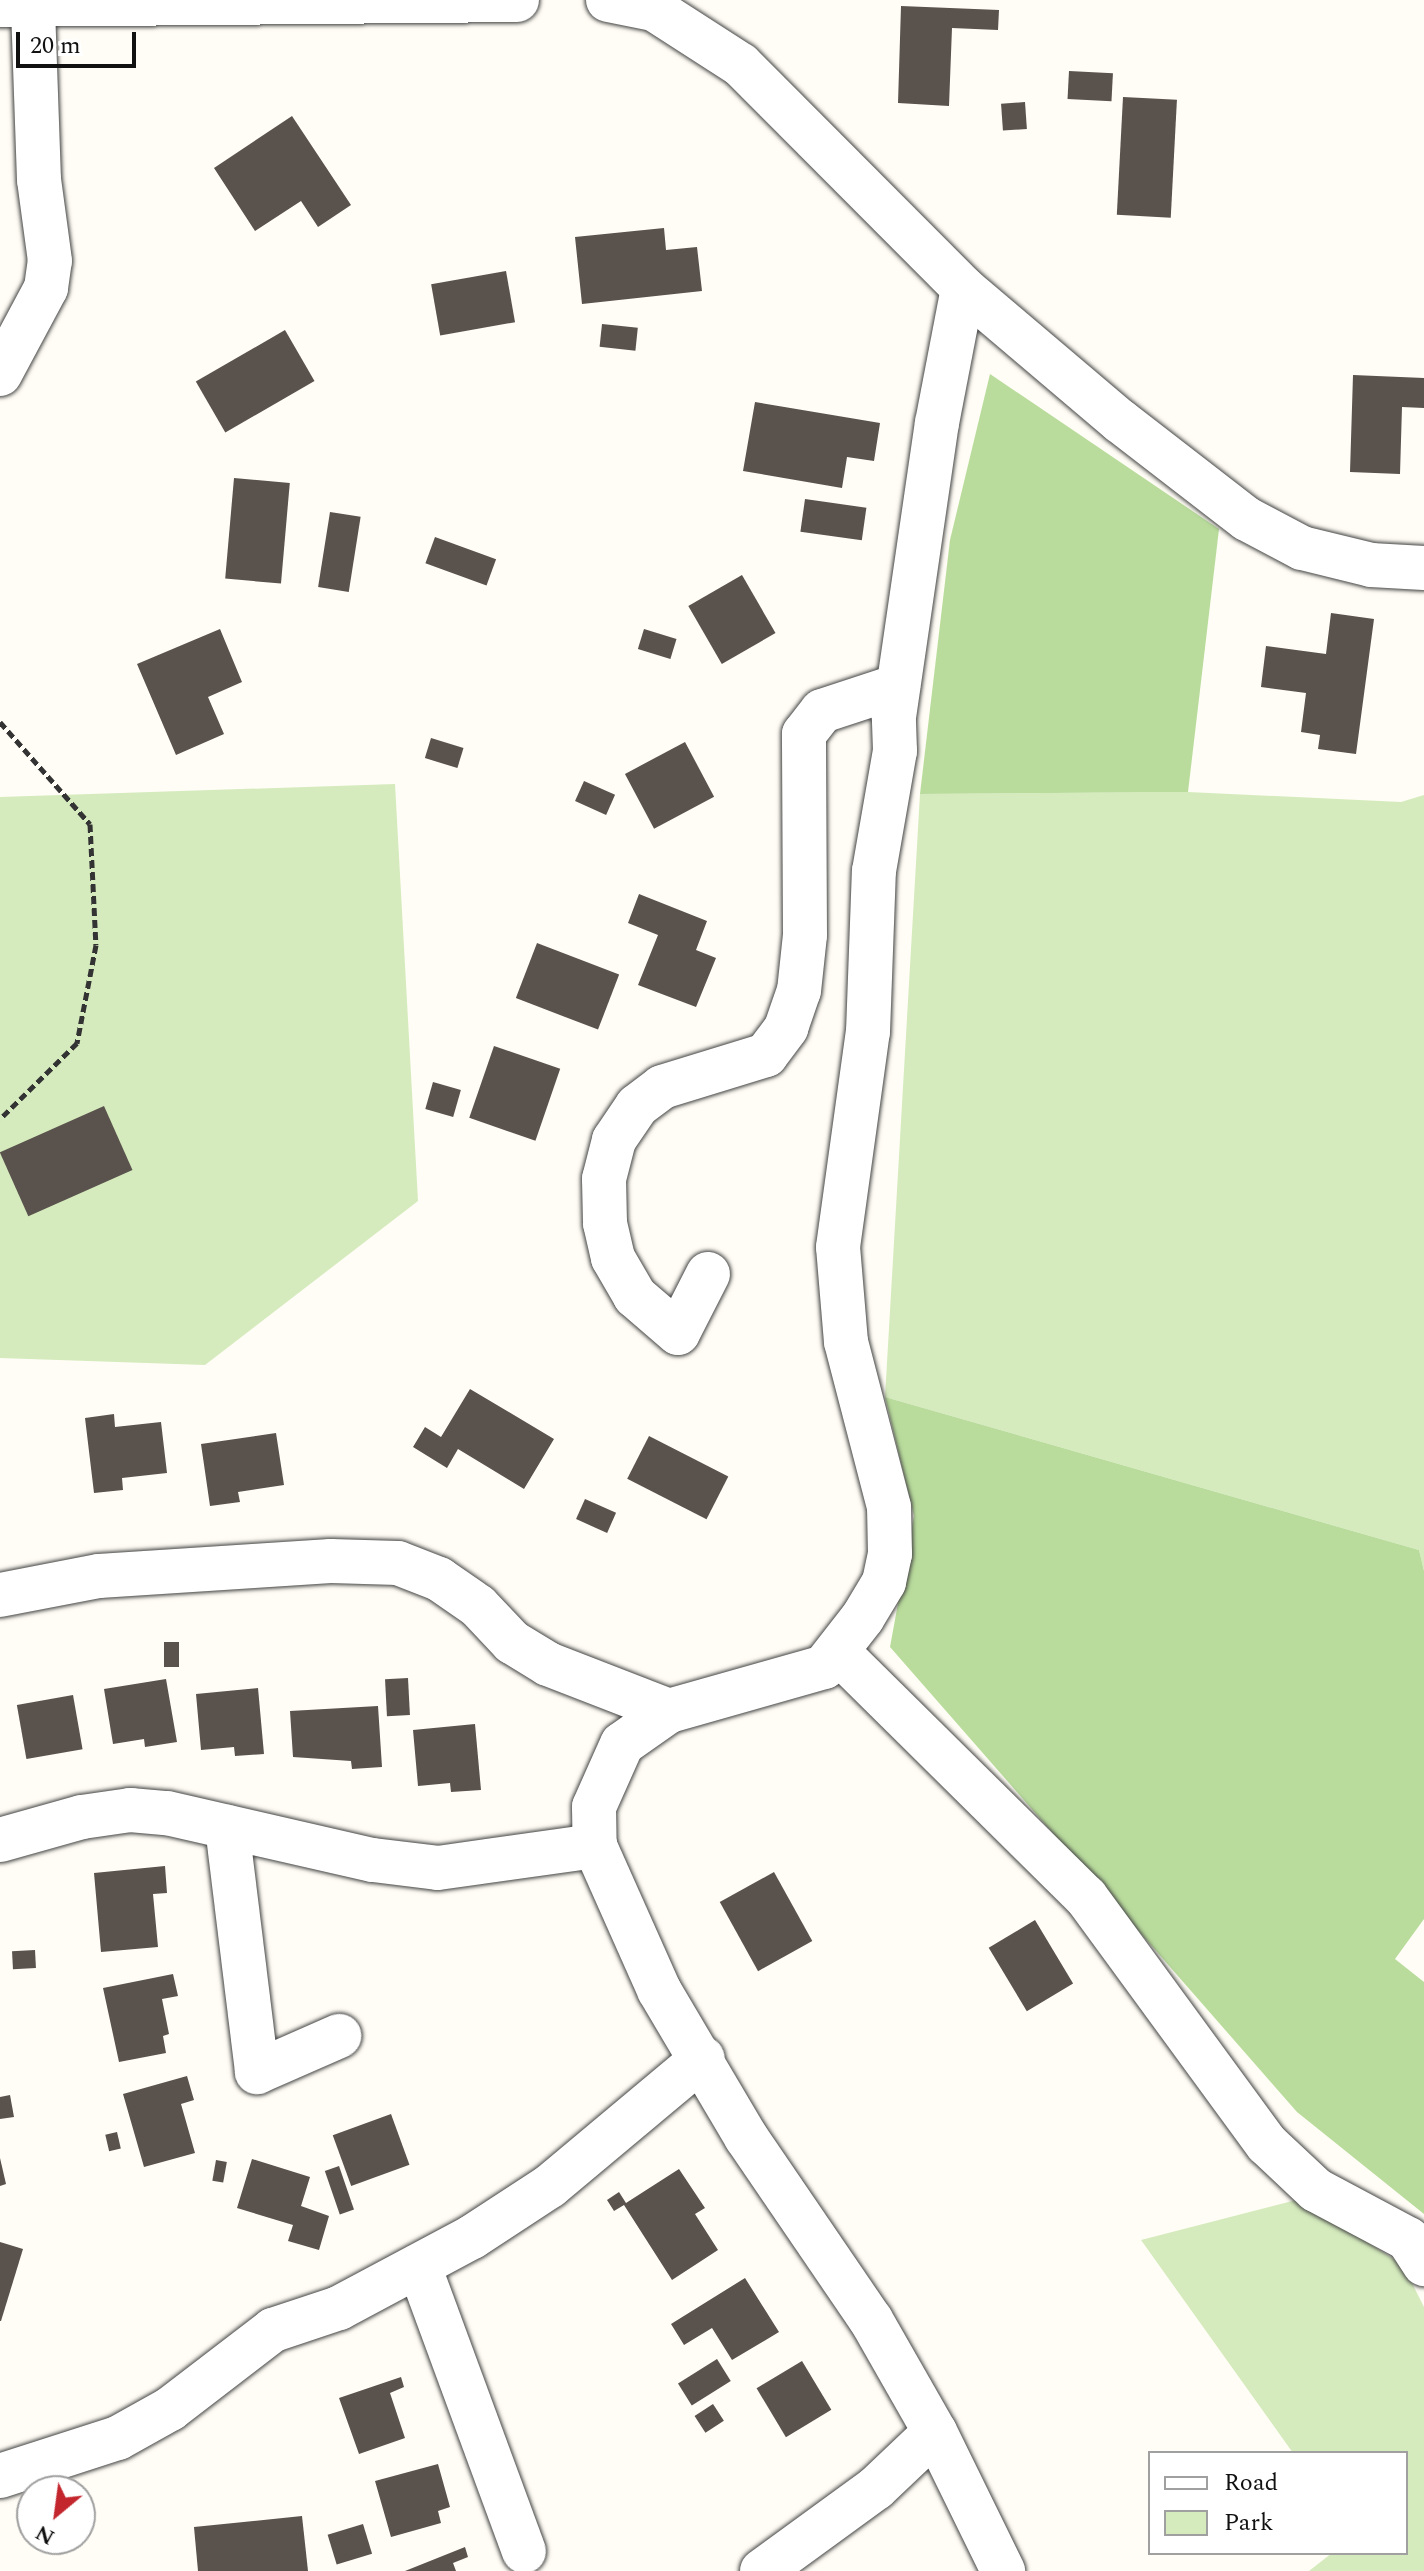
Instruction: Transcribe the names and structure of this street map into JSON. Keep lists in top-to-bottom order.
{
  "legend": ["Road", "Park"],
  "scale_bar": "20 m",
  "north": "bottom left"
}
